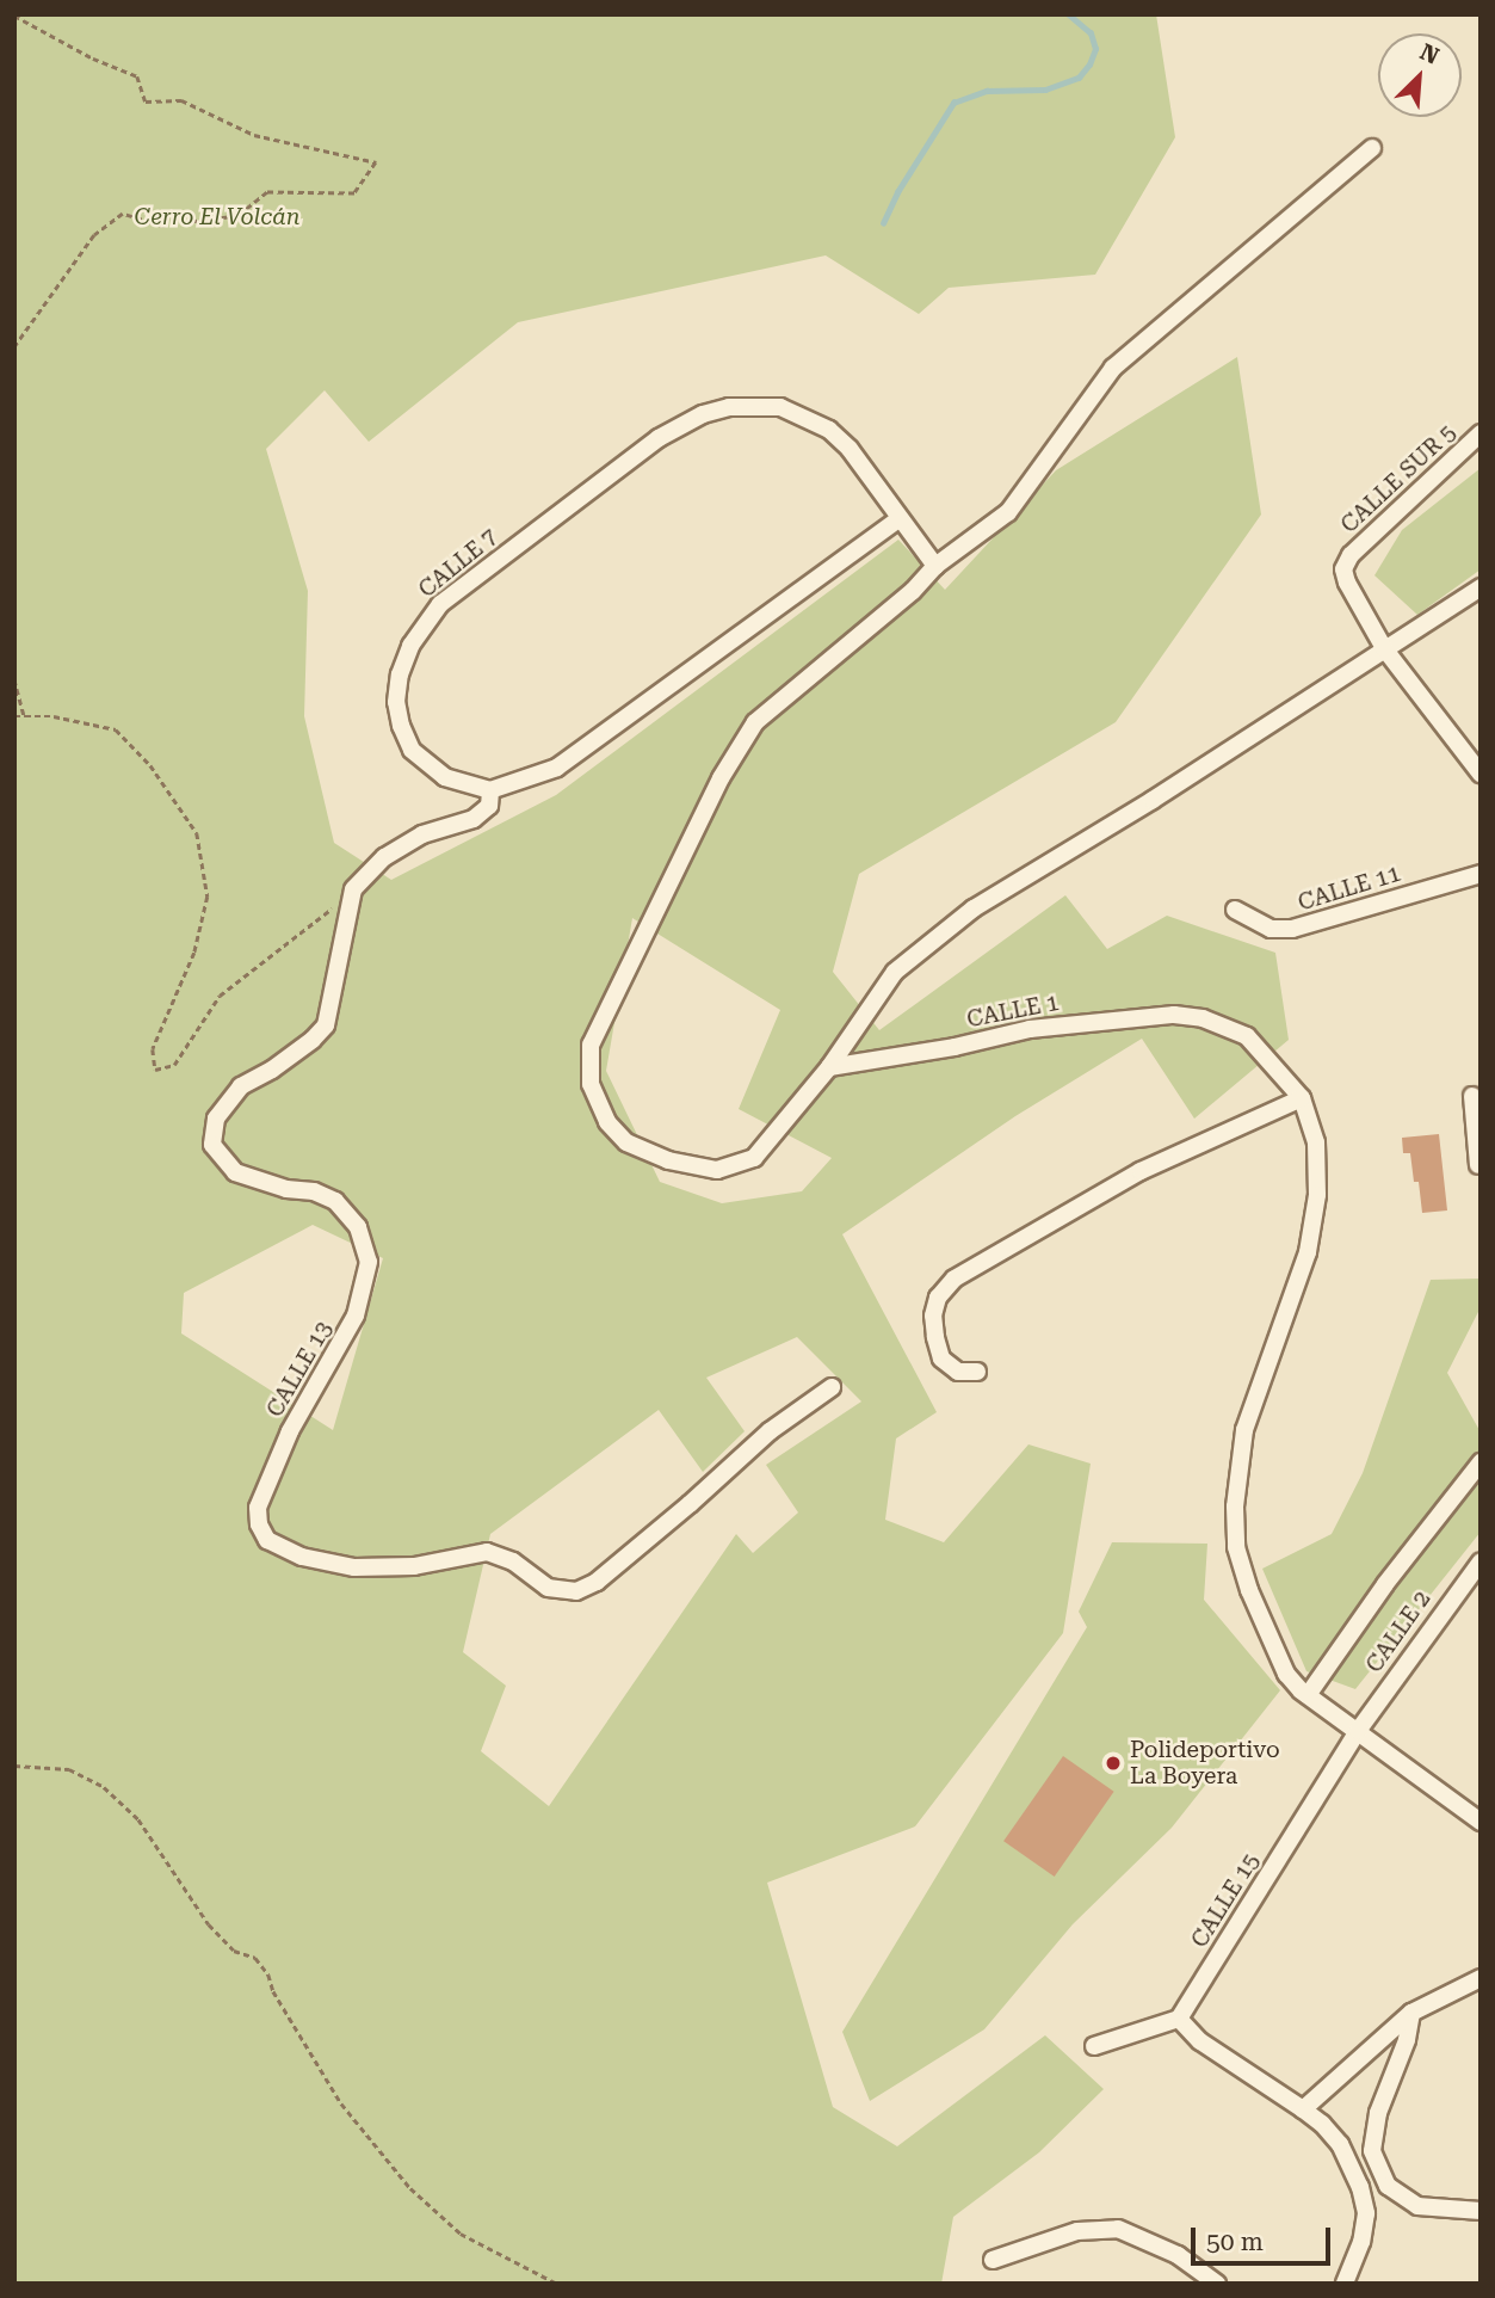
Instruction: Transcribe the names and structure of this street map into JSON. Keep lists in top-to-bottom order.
{
  "streets": {
    "street": [
      "CALLE SUR 5",
      "CALLE 7",
      "CALLE 11",
      "CALLE 1",
      "CALLE 13",
      "CALLE 2",
      "CALLE 15"
    ]
  },
  "crossings": [
    ["CALLE 1", "CALLE 2"],
    ["CALLE 1", "CALLE 15"],
    ["CALLE 2", "CALLE 15"]
  ],
  "parks": ["Cerro El Volcán"],
  "places": ["Polideportivo La Boyera"],
  "scale_bar": "50 m",
  "north": "top right"
}
